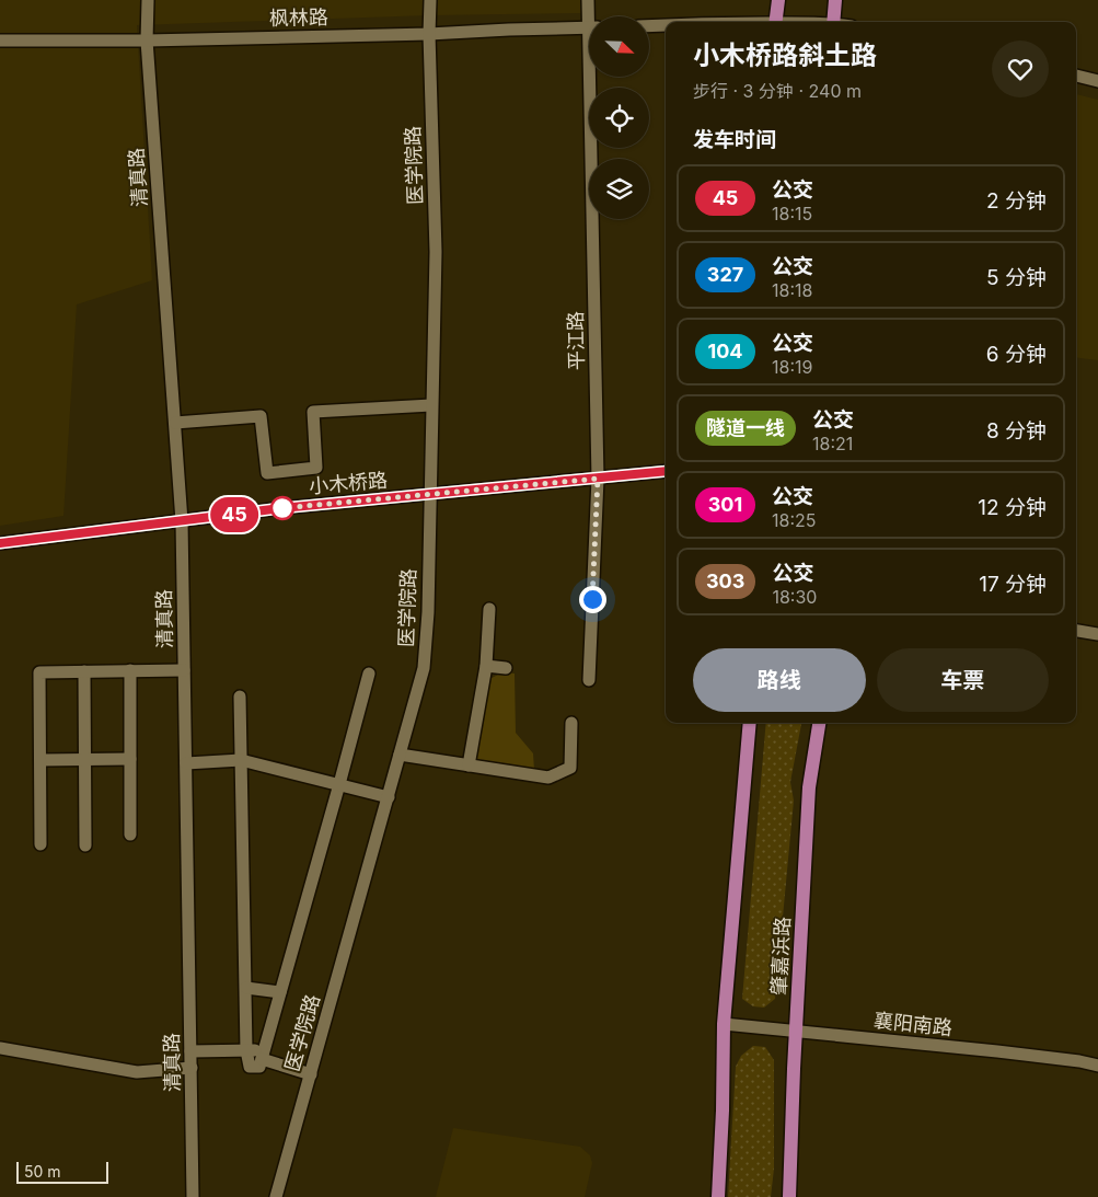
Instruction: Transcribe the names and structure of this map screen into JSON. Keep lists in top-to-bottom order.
{
  "streets": {
    "main road": ["肇嘉浜路"],
    "street": [
      "枫林路",
      "医学院路",
      "清真路",
      "平江路",
      "小木桥路",
      "襄阳南路"
    ]
  },
  "crossings": [
    ["枫林路", "医学院路"],
    ["枫林路", "清真路"],
    ["医学院路", "小木桥路"],
    ["清真路", "小木桥路"],
    ["平江路", "小木桥路"],
    ["肇嘉浜路", "襄阳南路"]
  ],
  "lines": ["bus line 45"],
  "scale_bar": "50 m",
  "north": "bottom right",
  "page": {
    "on_map": "45",
    "heading": [
      ["小木桥路斜土路", "步行 · 3 分钟 · 240 m"],
      "发车时间"
    ],
    "list": [
      {
        "mark": "45",
        "name": "公交",
        "note": "18:15",
        "value": "2 分钟"
      },
      {
        "mark": "327",
        "name": "公交",
        "note": "18:18",
        "value": "5 分钟"
      },
      {
        "mark": "104",
        "name": "公交",
        "note": "18:19",
        "value": "6 分钟"
      },
      {
        "mark": "隧道一线",
        "name": "公交",
        "note": "18:21",
        "value": "8 分钟"
      },
      {
        "mark": "301",
        "name": "公交",
        "note": "18:25",
        "value": "12 分钟"
      },
      {
        "mark": "303",
        "name": "公交",
        "note": "18:30",
        "value": "17 分钟"
      }
    ],
    "buttons": ["路线", "车票"],
    "scale": "50 m"
  }
}
